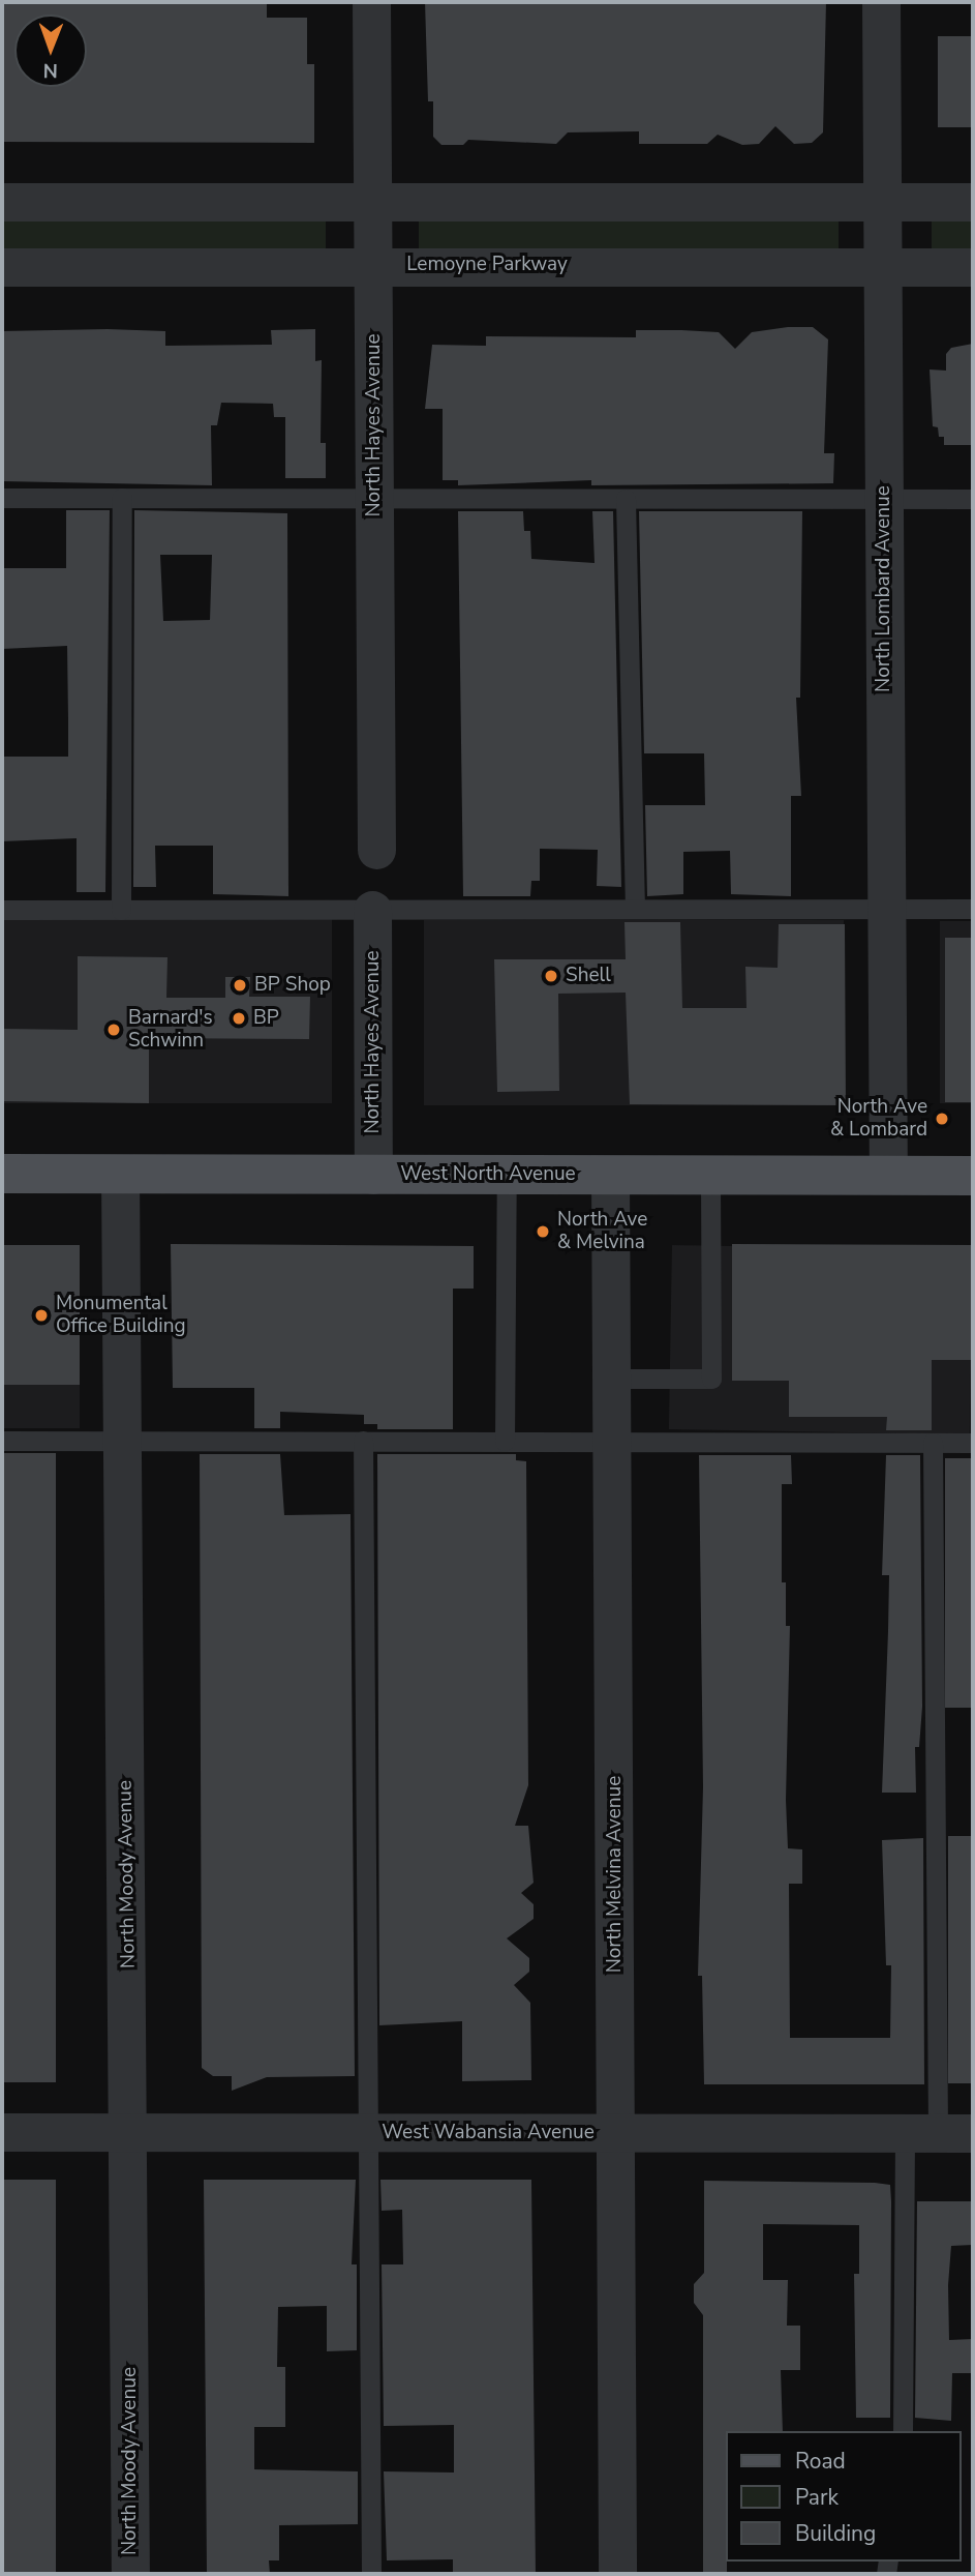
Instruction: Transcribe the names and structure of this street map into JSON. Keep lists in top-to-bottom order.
{
  "streets": {
    "main road": ["West North Avenue"],
    "street": [
      "Lemoyne Parkway",
      "North Hayes Avenue",
      "North Lombard Avenue",
      "North Moody Avenue",
      "North Melvina Avenue",
      "West Wabansia Avenue"
    ]
  },
  "crossings": [
    ["Lemoyne Parkway", "North Hayes Avenue"],
    ["Lemoyne Parkway", "North Lombard Avenue"],
    ["North Hayes Avenue", "West North Avenue"],
    ["North Lombard Avenue", "West North Avenue"],
    ["West North Avenue", "North Moody Avenue"],
    ["West North Avenue", "North Melvina Avenue"],
    ["North Moody Avenue", "West Wabansia Avenue"],
    ["North Melvina Avenue", "West Wabansia Avenue"]
  ],
  "places": [
    "Shell",
    "BP Shop",
    "BP",
    "Barnard's Schwinn",
    "North Ave & Lombard",
    "North Ave & Melvina",
    "Monumental Office Building"
  ],
  "legend": ["Road", "Park", "Building"],
  "north": "bottom"
}
